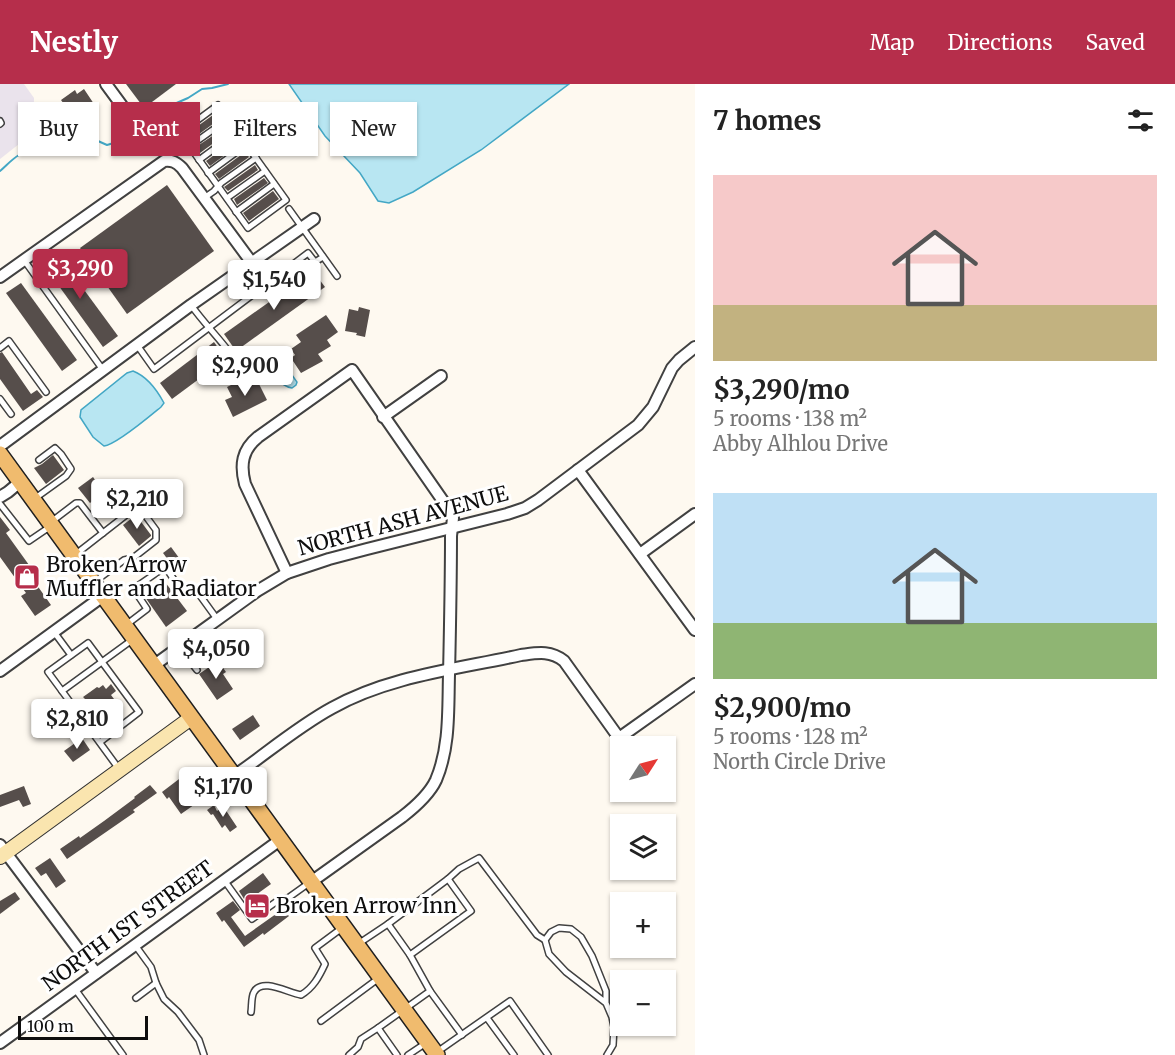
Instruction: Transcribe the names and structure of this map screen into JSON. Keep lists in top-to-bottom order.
{
  "streets": {
    "street": ["NORTH ASH AVENUE", "NORTH 1ST STREET"]
  },
  "places": {
    "shop": ["Broken Arrow Muffler and Radiator"],
    "hotel": ["Broken Arrow Inn"]
  },
  "scale_bar": "100 m",
  "north": "top right",
  "page": {
    "header": "Nestly",
    "nav": ["Map", "Directions", "Saved"],
    "heading": "7 homes",
    "chip": [
      "Buy",
      "Rent",
      "Filters",
      "New"
    ],
    "list": [
      {
        "name": "$3,290/mo",
        "note": "5 rooms · 138 m² · Abby Alhlou Drive"
      },
      {
        "name": "$2,900/mo",
        "note": "5 rooms · 128 m² · North Circle Drive"
      }
    ],
    "price": [
      "$3,290",
      "$1,540",
      "$2,900",
      "$2,210",
      "$4,050",
      "$2,810",
      "$1,170"
    ],
    "map_buttons": ["+", "−"],
    "scale": "100 m"
  }
}
